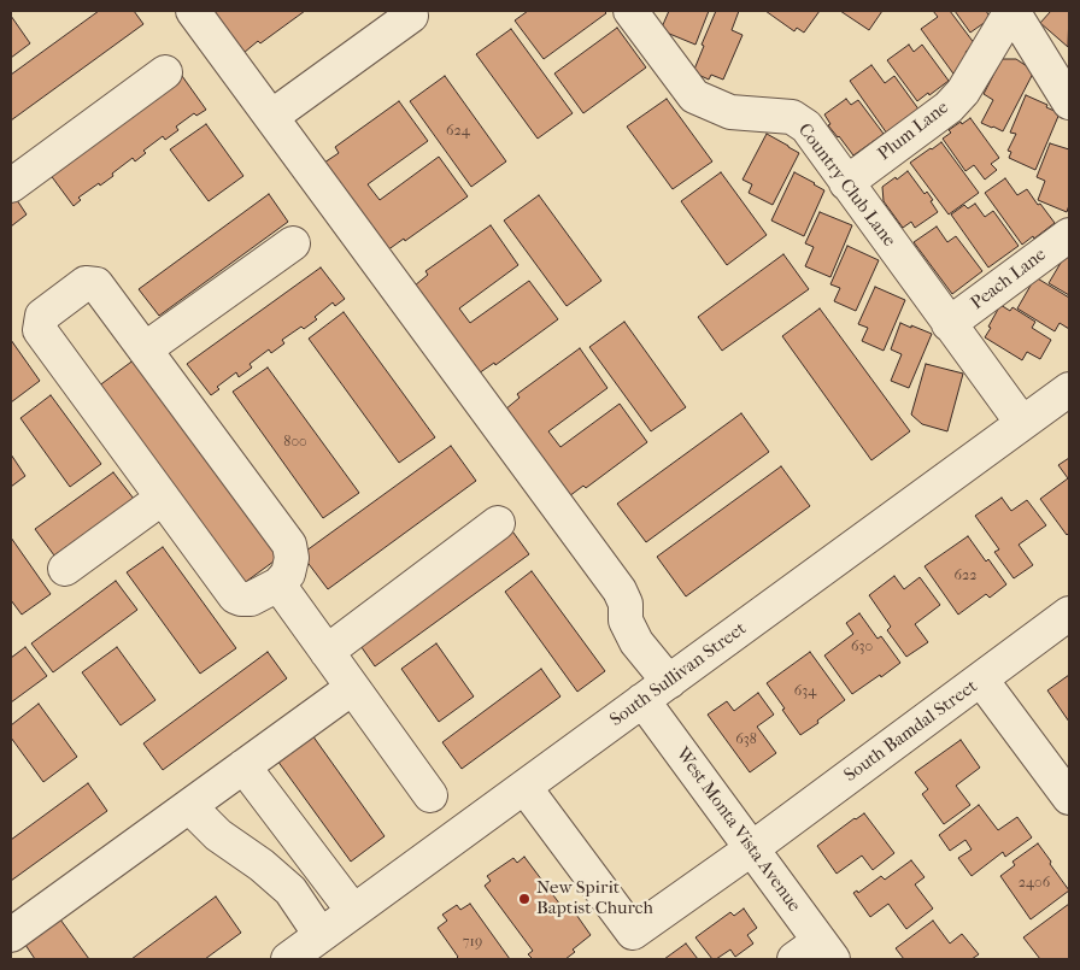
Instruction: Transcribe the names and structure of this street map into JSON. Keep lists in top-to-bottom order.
{
  "streets": {
    "street": [
      "Plum Lane",
      "Country Club Lane",
      "Peach Lane",
      "South Sullivan Street",
      "South Bamdal Street",
      "West Monta Vista Avenue"
    ]
  },
  "crossings": [
    ["Plum Lane", "Country Club Lane"],
    ["Country Club Lane", "Peach Lane"],
    ["Country Club Lane", "South Sullivan Street"],
    ["South Sullivan Street", "South Bamdal Street"],
    ["South Sullivan Street", "West Monta Vista Avenue"],
    ["South Bamdal Street", "West Monta Vista Avenue"]
  ],
  "places": ["New Spirit Baptist Church"],
  "house_numbers": [
    "624",
    "800",
    "622",
    "630",
    "634",
    "638",
    "2406",
    "719"
  ]
}
